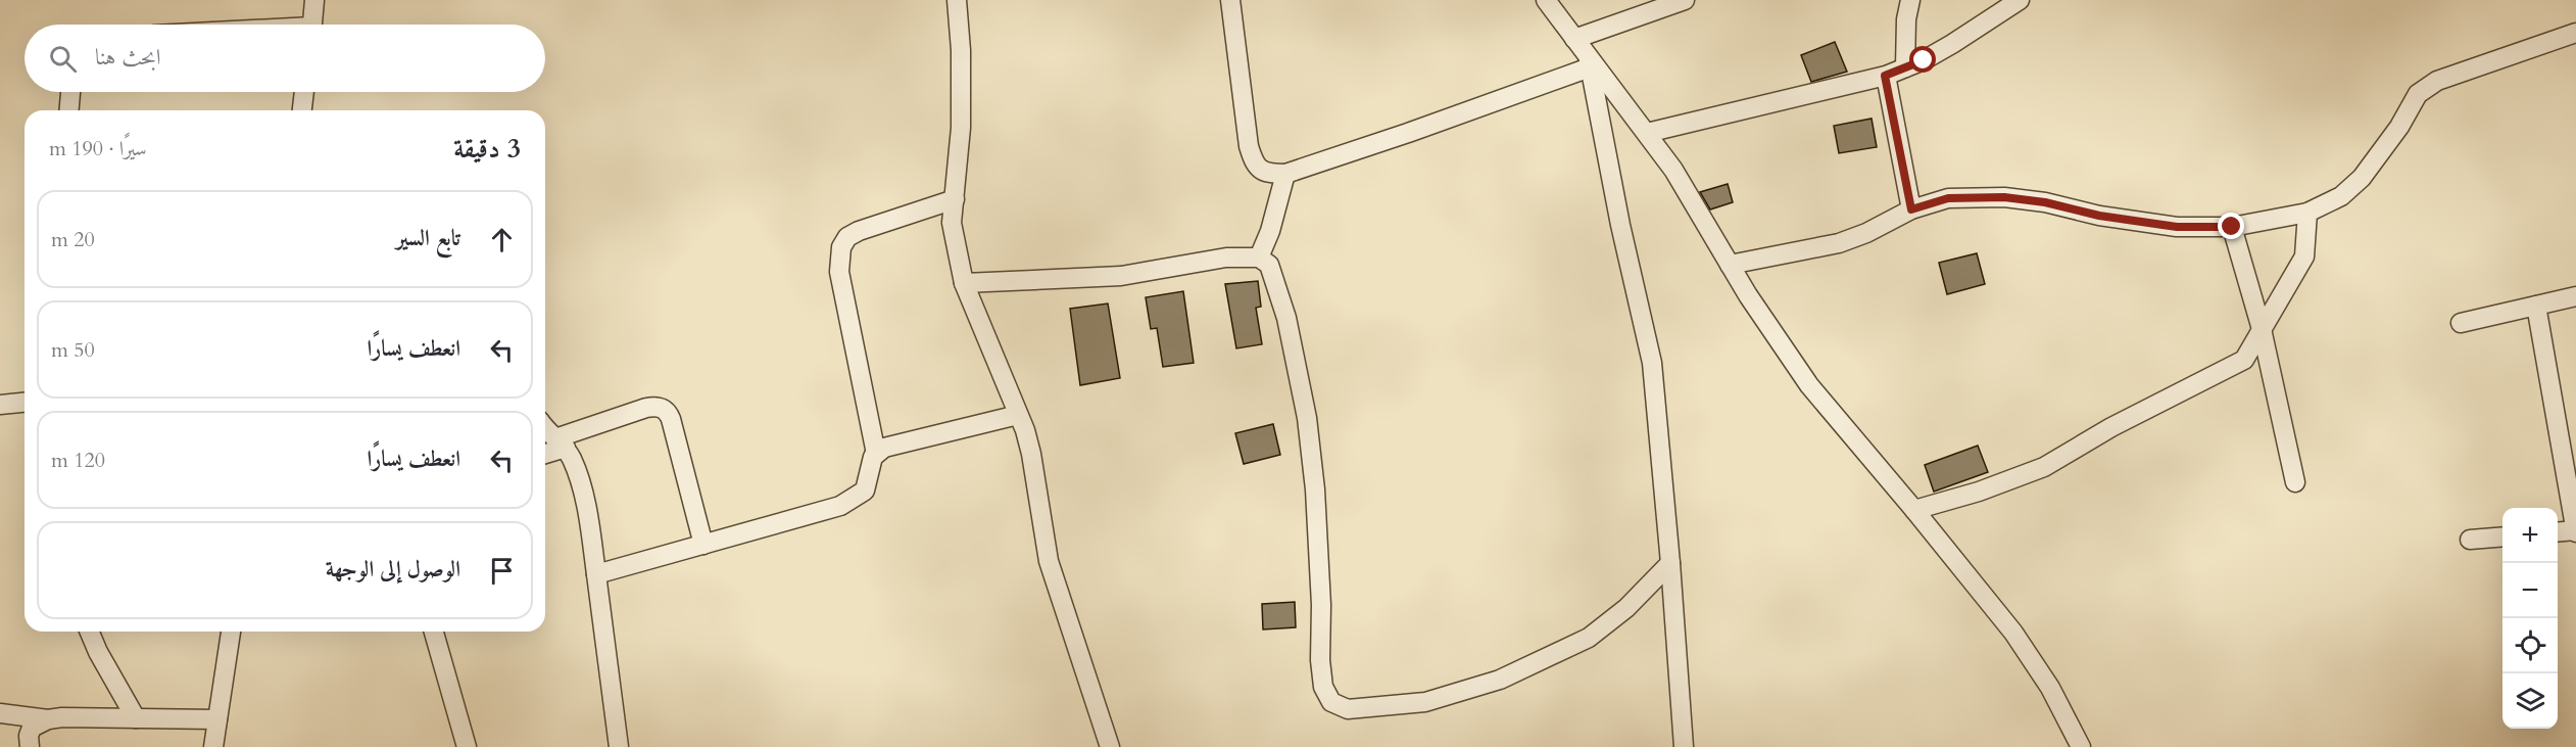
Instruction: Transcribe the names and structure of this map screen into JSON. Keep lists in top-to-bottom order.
{
  "page": {
    "search": "ابحث هنا",
    "heading": ["3 دقيقة", "سيرًا · 190 m"],
    "list": [
      ["تابع السير", "20 m"],
      ["انعطف يسارًا", "50 m"],
      ["انعطف يسارًا", "120 m"],
      "الوصول إلى الوجهة"
    ],
    "map_buttons": ["+", "−"]
  }
}
